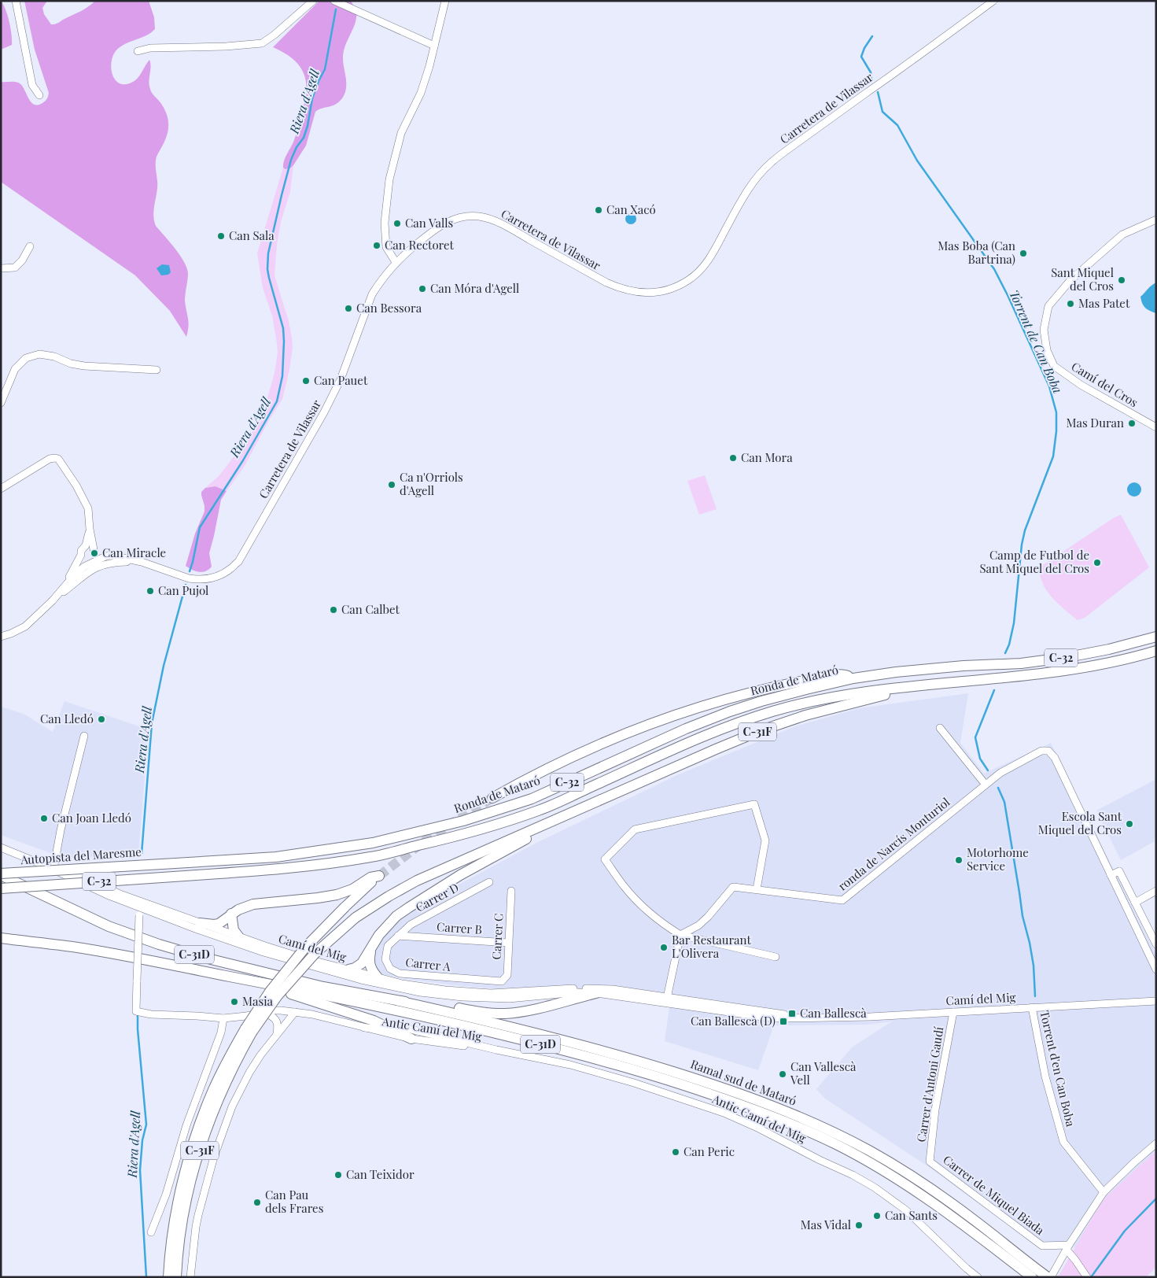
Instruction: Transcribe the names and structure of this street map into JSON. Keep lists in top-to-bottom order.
{
  "streets": {
    "highway": [
      "C-32",
      "Ronda de Mataró",
      "C-31F",
      "Autopista del Maresme",
      "C-31D",
      "Ramal sud de Mataró"
    ],
    "street": [
      "Carretera de Vilassar",
      "Camí del Cros",
      "ronda de Narcís Monturiol",
      "Carrer D",
      "Carrer B",
      "Carrer C",
      "Camí del Mig",
      "Carrer A",
      "Antic Camí del Mig",
      "Torrent d'en Can Boba",
      "Carrer d'Antoni Gaudí",
      "Carrer de Miquel Biada"
    ]
  },
  "crossings": [
    ["Ronda de Mataró", "C-31F"],
    ["Ronda de Mataró", "Autopista del Maresme"],
    ["Autopista del Maresme", "C-31D"],
    ["Carrer D", "Carrer B"],
    ["Carrer D", "Carrer A"],
    ["Carrer B", "Carrer C"],
    ["Carrer B", "Carrer A"],
    ["Carrer C", "Carrer A"],
    ["Camí del Mig", "Antic Camí del Mig"],
    ["Camí del Mig", "Torrent d'en Can Boba"],
    ["Camí del Mig", "Carrer d'Antoni Gaudí"],
    ["C-31D", "Ramal sud de Mataró"],
    ["Carrer d'Antoni Gaudí", "Carrer de Miquel Biada"]
  ],
  "water": ["Riera d'Agell", "Torrent de Can Boba"],
  "places": {
    "other": [
      "Can Xacó",
      "Can Valls",
      "Can Sala",
      "Can Rectoret",
      "Mas Boba (Can Bartrina)",
      "Sant Miquel del Cros",
      "Can Móra d'Agell",
      "Mas Patet",
      "Can Bessora",
      "Can Pauet",
      "Mas Duran",
      "Can Mora",
      "Ca n'Orriols d'Agell",
      "Can Miracle",
      "Camp de Futbol de Sant Miquel del Cros",
      "Can Pujol",
      "Can Calbet",
      "Can Lledó",
      "Can Joan Lledó",
      "Escola Sant Miquel del Cros",
      "Motorhome Service",
      "Bar Restaurant L'Olivera",
      "Masia",
      "Can Vallescà Vell",
      "Can Peric",
      "Can Teixidor",
      "Can Pau dels Frares",
      "Can Sants",
      "Mas Vidal"
    ],
    "transit": ["Can Ballescà", "Can Ballescà (D)"]
  }
}
